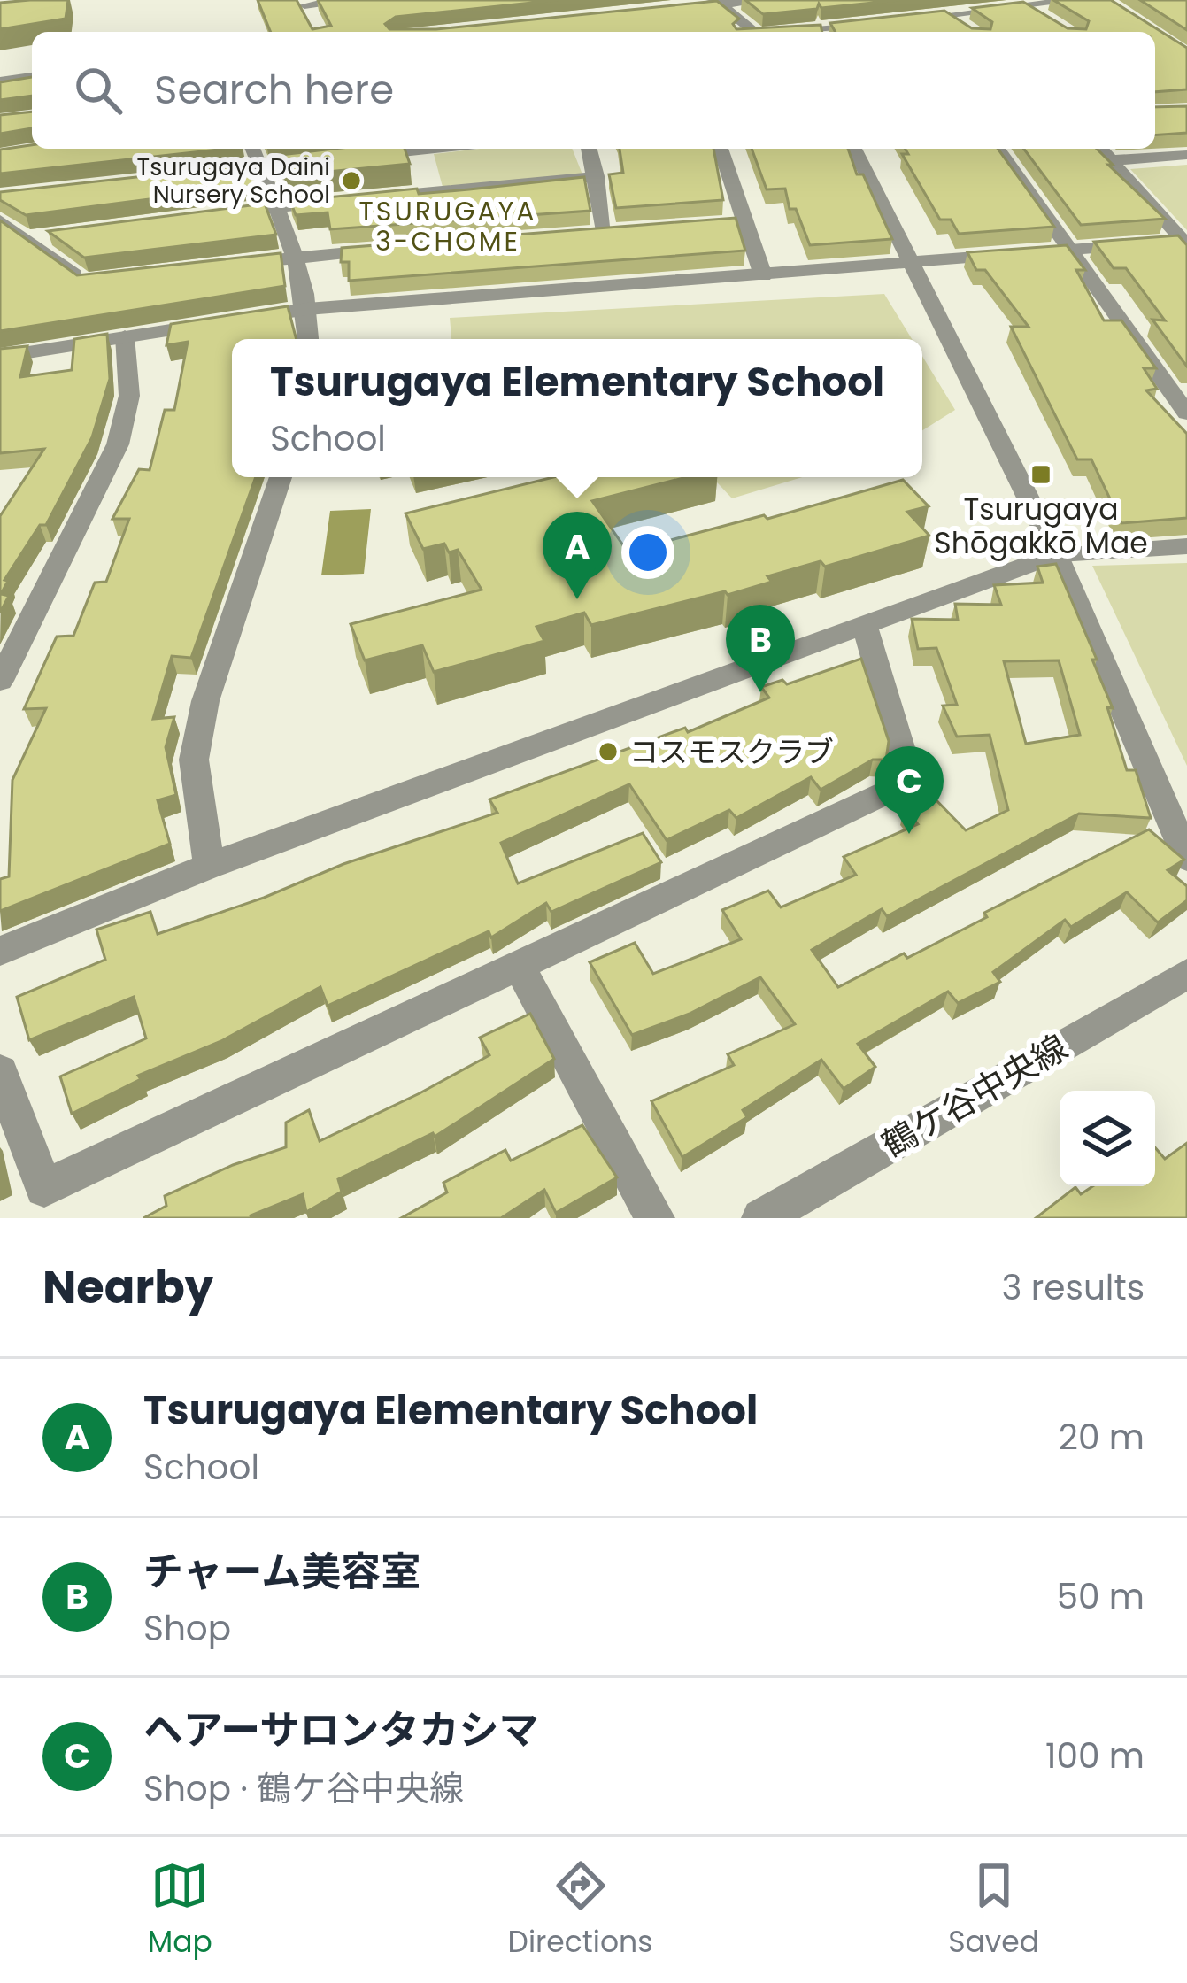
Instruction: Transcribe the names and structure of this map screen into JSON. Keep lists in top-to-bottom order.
{
  "streets": {
    "street": ["鶴ケ谷中央線"]
  },
  "districts": ["TSURUGAYA 3-CHOME"],
  "places": {
    "other": ["Tsurugaya Daini Nursery School", "コスモスクラブ"],
    "transit": ["Tsurugaya Shōgakkō Mae"]
  },
  "page": {
    "search": "Search here",
    "popup": ["Tsurugaya Elementary School", "School"],
    "pins": ["A", "B", "C"],
    "heading": ["Nearby", "3 results"],
    "list": [
      {
        "mark": "A",
        "name": "Tsurugaya Elementary School",
        "note": "School",
        "value": "20 m"
      },
      {
        "mark": "B",
        "name": "チャーム美容室",
        "note": "Shop",
        "value": "50 m"
      },
      {
        "mark": "C",
        "name": "ヘアーサロンタカシマ",
        "note": "Shop · 鶴ケ谷中央線",
        "value": "100 m"
      }
    ],
    "nav": ["Map", "Directions", "Saved"]
  }
}
